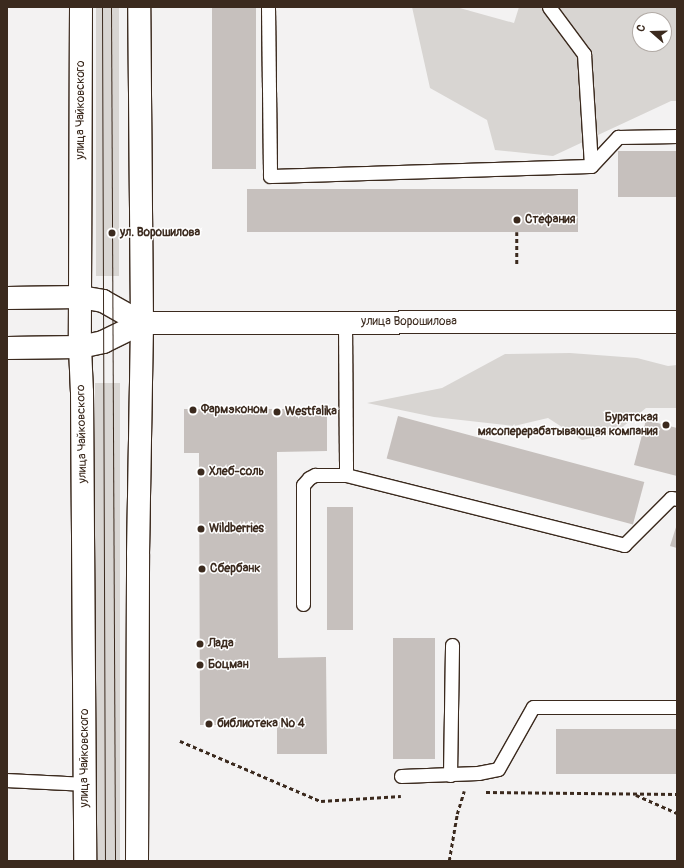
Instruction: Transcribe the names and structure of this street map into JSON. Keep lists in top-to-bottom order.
{
  "streets": {
    "main road": ["улица Чайковского", "улица Ворошилова"]
  },
  "crossings": [
    ["улица Чайковского", "улица Ворошилова"]
  ],
  "places": [
    "Стефания",
    "ул. Ворошилова",
    "Фармэконом",
    "Westfalika",
    "Бурятская мясоперерабатывающая компания",
    "Хлеб-соль",
    "Wildberries",
    "Сбербанк",
    "Лада",
    "Боцман",
    "библиотека № 4"
  ],
  "north": "left"
}
